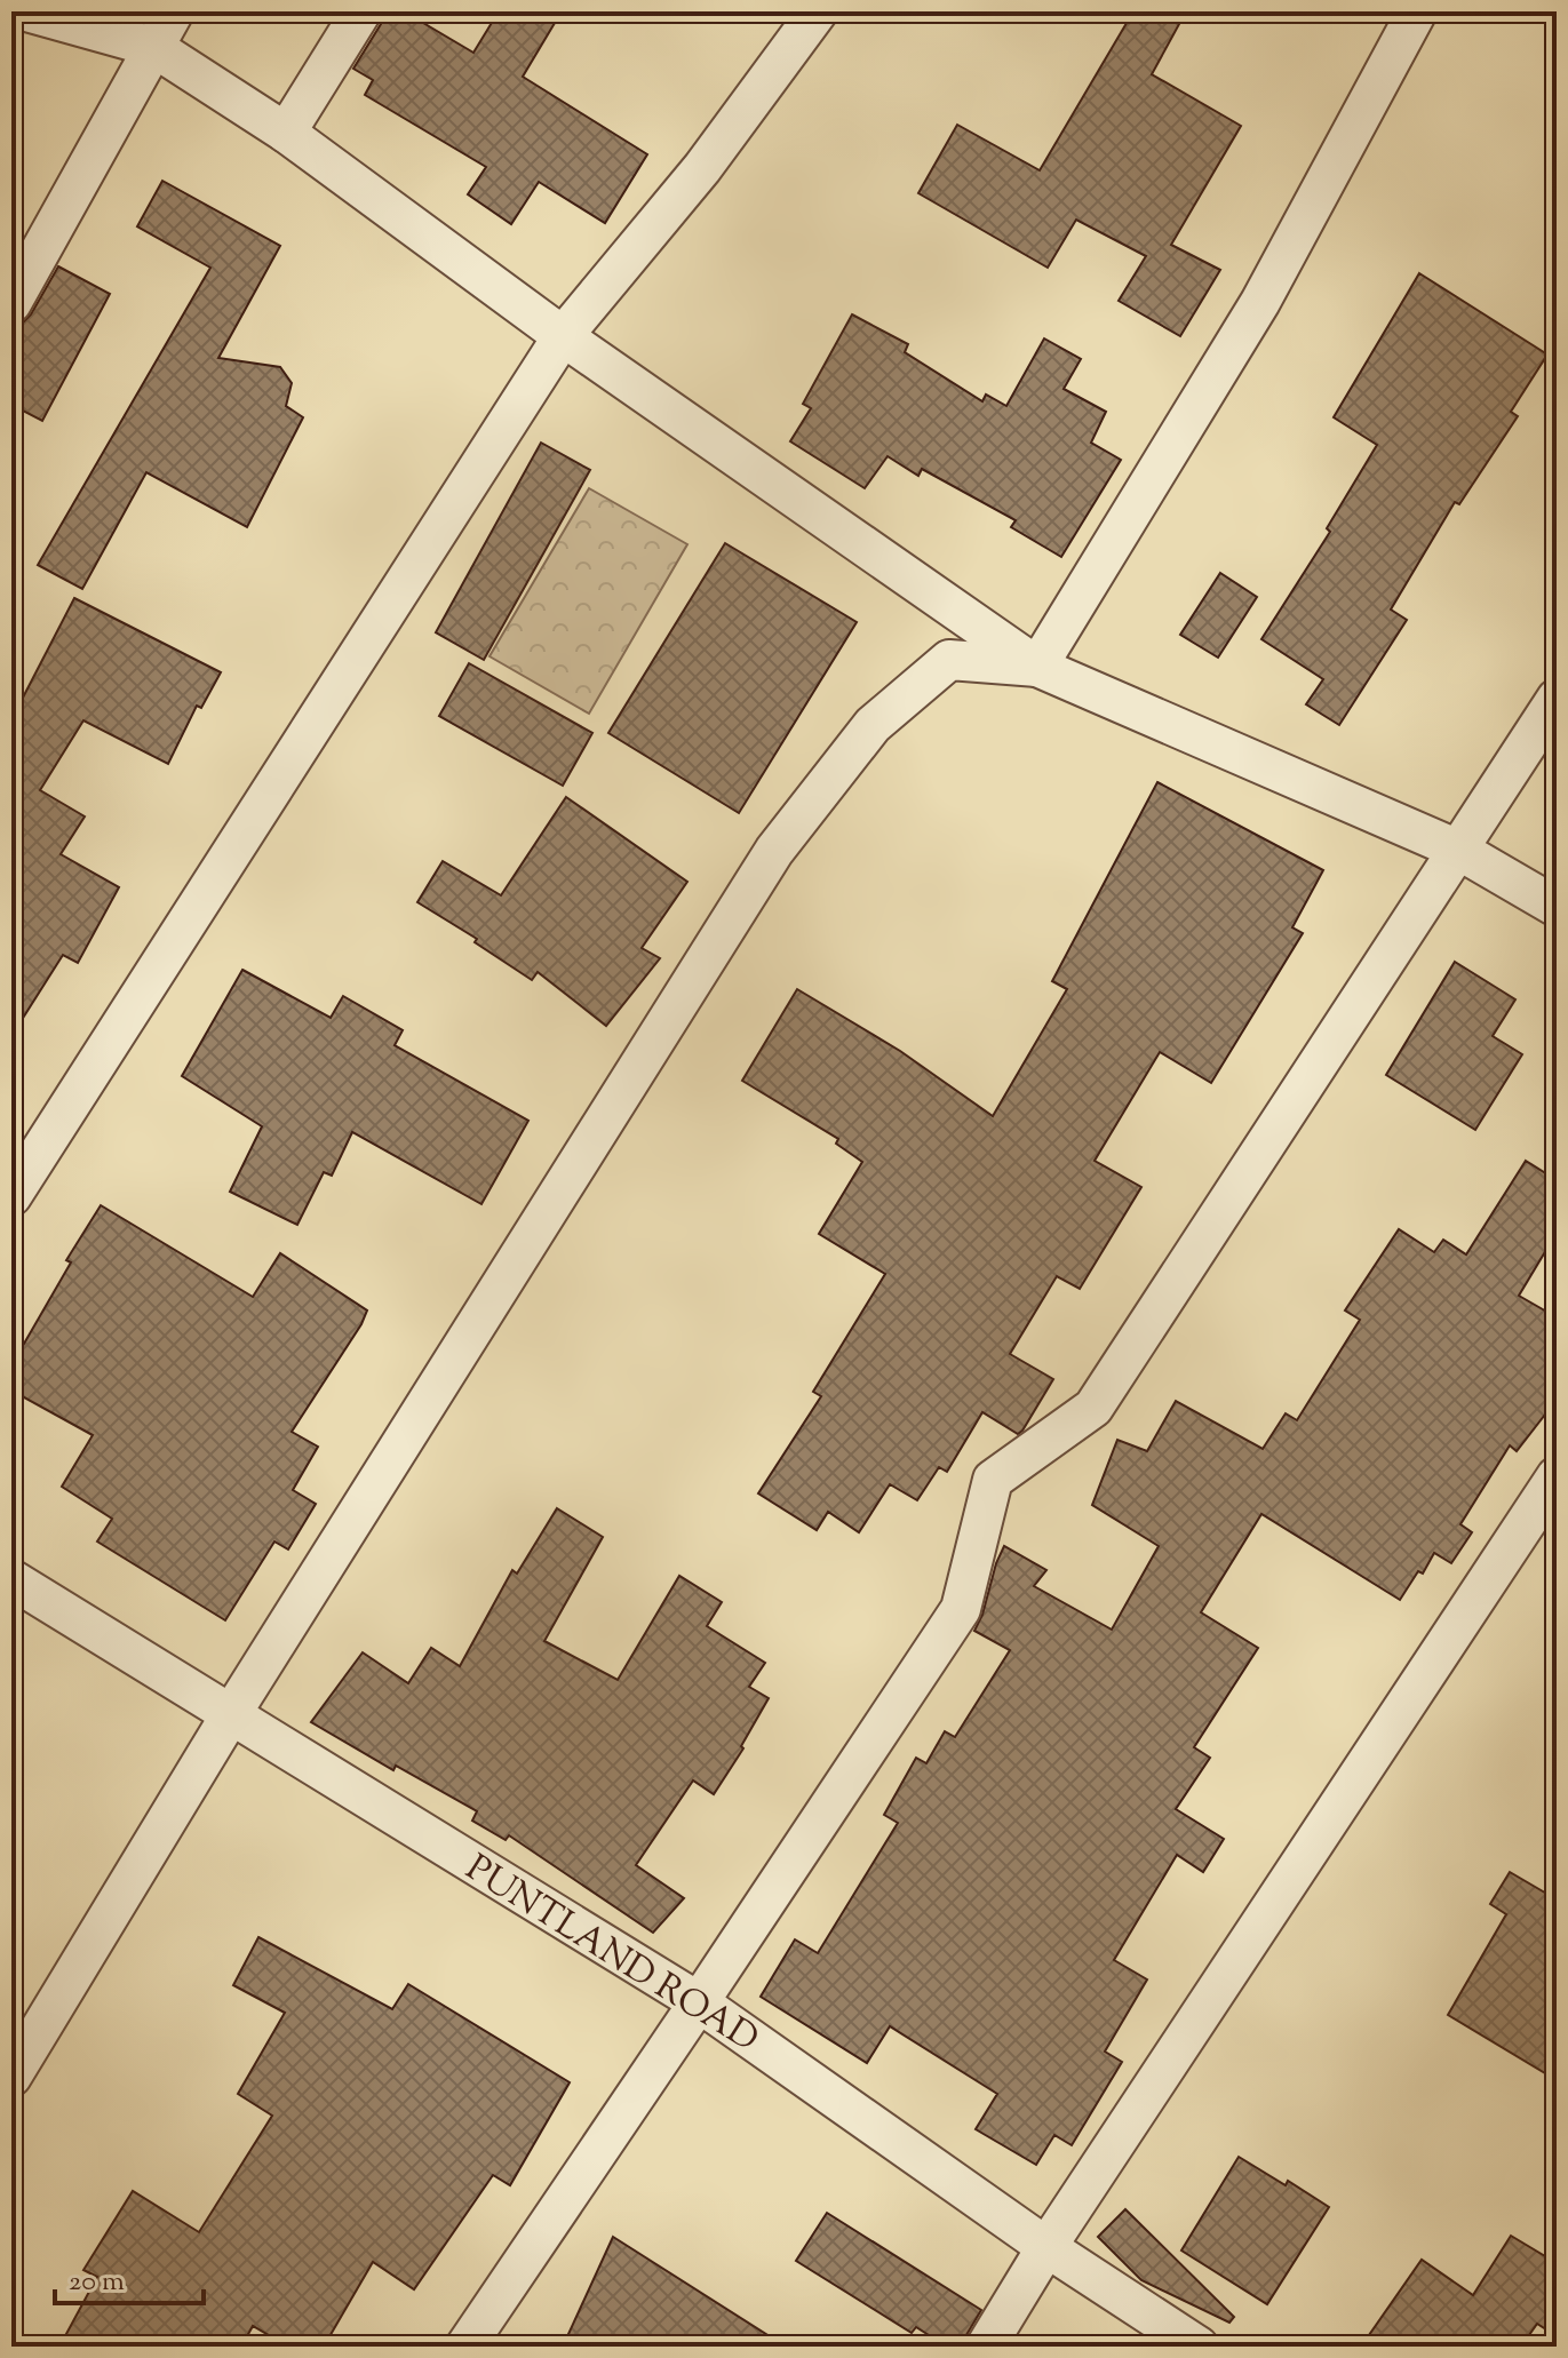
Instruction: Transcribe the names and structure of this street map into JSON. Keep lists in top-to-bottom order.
{
  "streets": {
    "street": ["PUNTLAND ROAD"]
  },
  "scale_bar": "20 m"
}
